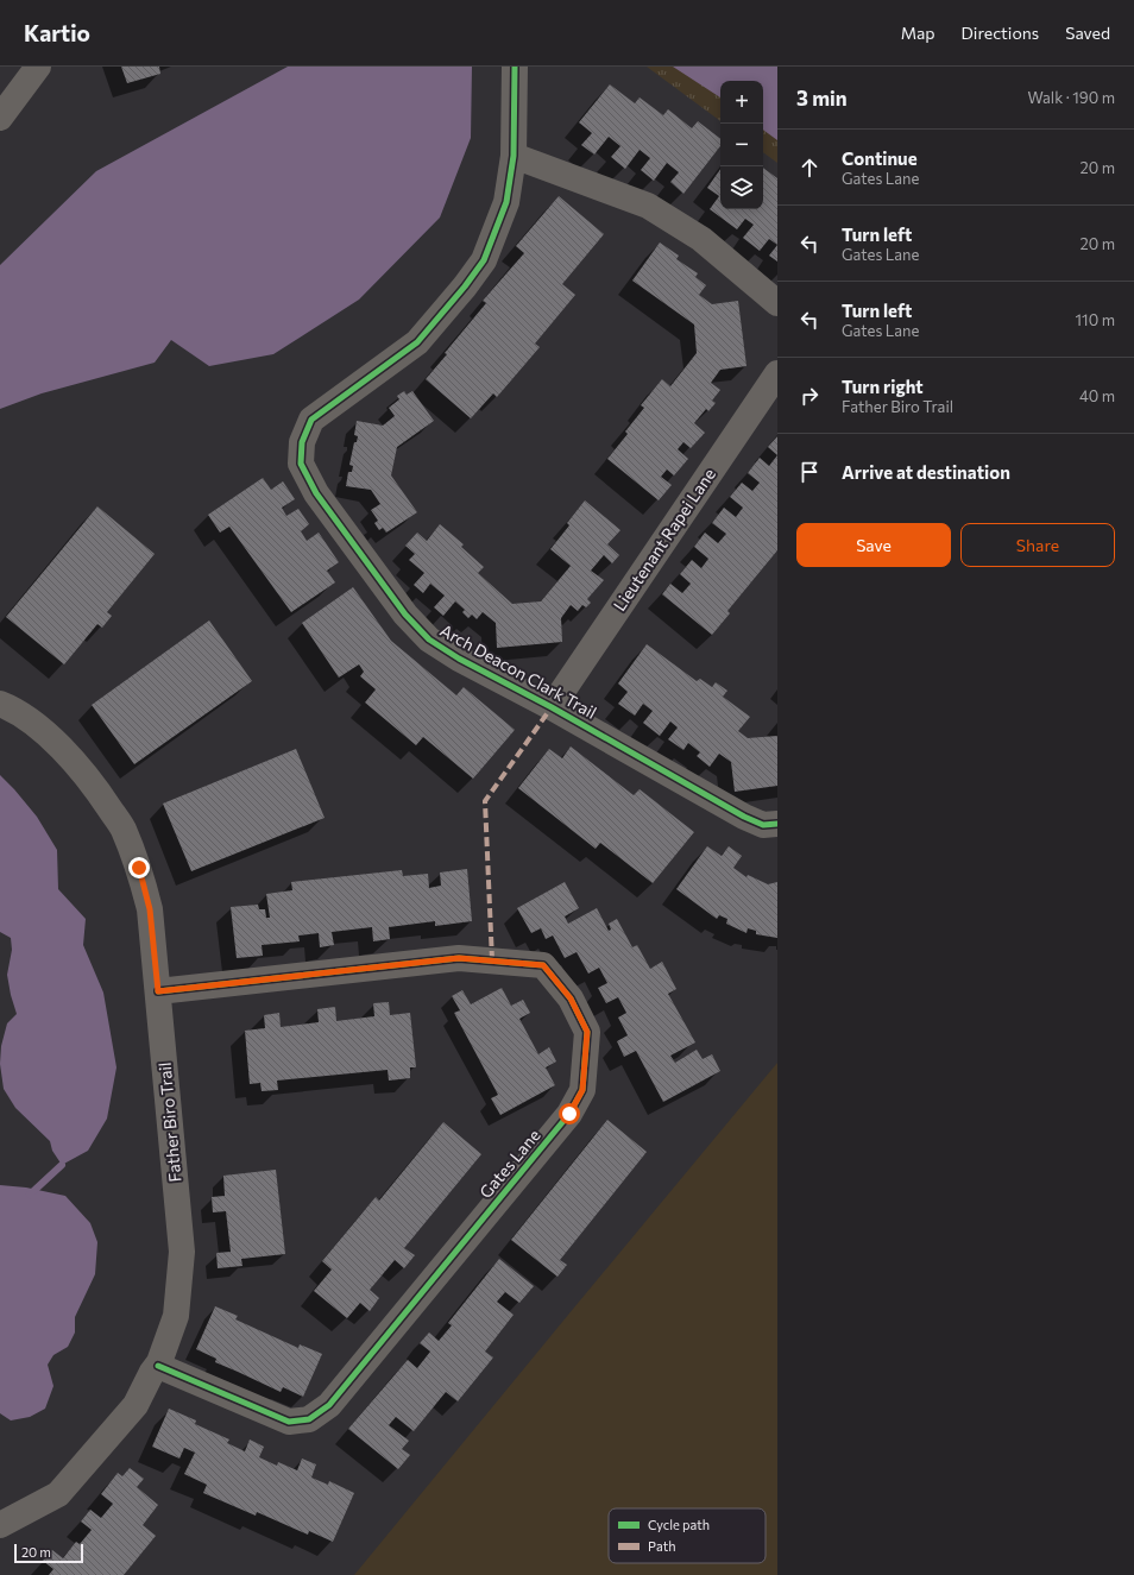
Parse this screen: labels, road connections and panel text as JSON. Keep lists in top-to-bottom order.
{
  "streets": {
    "street": [
      "Lieutenant Rapei Lane",
      "Arch Deacon Clark Trail",
      "Father Biro Trail",
      "Gates Lane"
    ]
  },
  "crossings": [
    ["Lieutenant Rapei Lane", "Arch Deacon Clark Trail"],
    ["Father Biro Trail", "Gates Lane"]
  ],
  "legend": ["Cycle path", "Path"],
  "scale_bar": "20 m",
  "page": {
    "header": "Kartio",
    "nav": ["Map", "Directions", "Saved"],
    "heading": ["3 min", "Walk · 190 m"],
    "map_buttons": ["+", "−"],
    "list": [
      ["Continue", "Gates Lane", "20 m"],
      ["Turn left", "Gates Lane", "20 m"],
      ["Turn left", "Gates Lane", "110 m"],
      ["Turn right", "Father Biro Trail", "40 m"],
      "Arrive at destination"
    ],
    "buttons": ["Save", "Share"],
    "scale": "20 m"
  }
}
